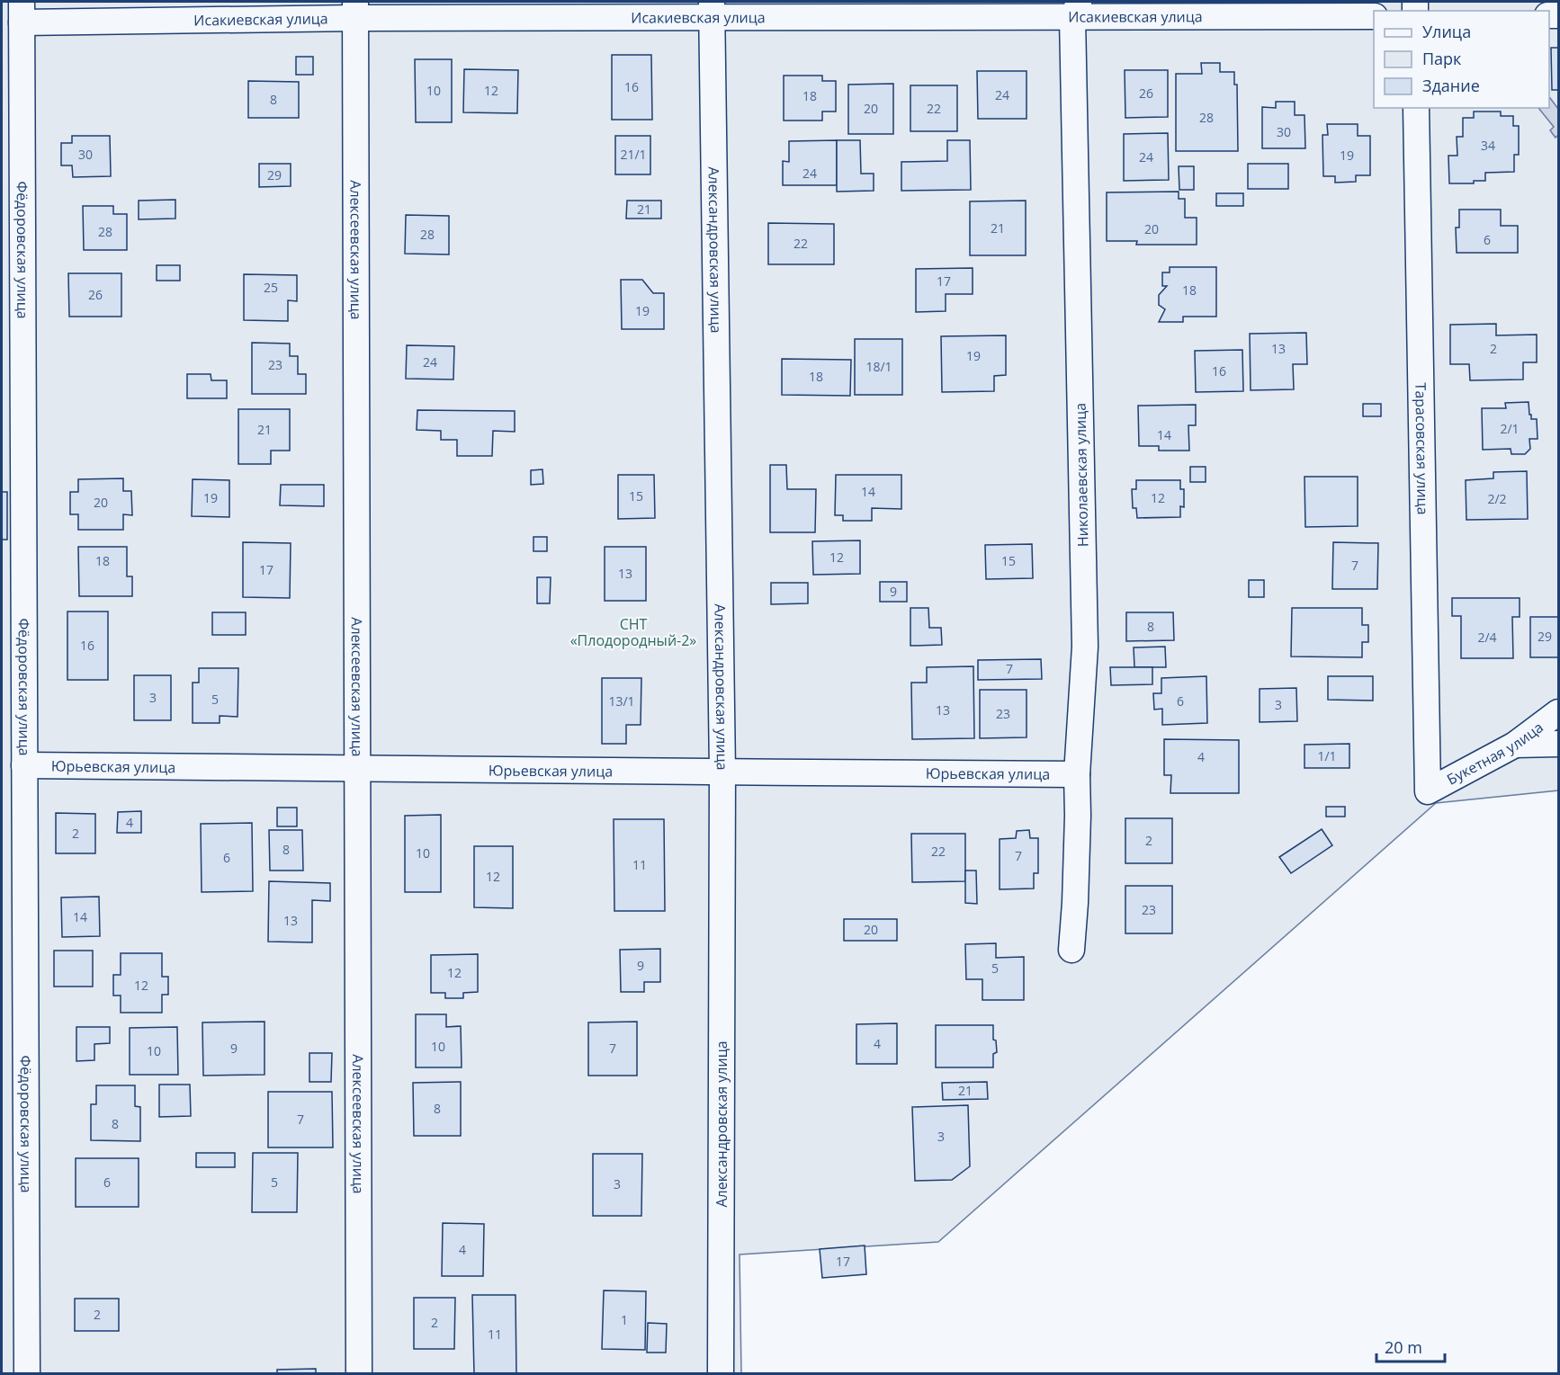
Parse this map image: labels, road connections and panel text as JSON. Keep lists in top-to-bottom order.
{
  "streets": {
    "street": [
      "Исакиевская улица",
      "Фёдоровская улица",
      "Алексеевская улица",
      "Александровская улица",
      "Тарасовская улица",
      "Николаевская улица",
      "Букетная улица",
      "Юрьевская улица"
    ]
  },
  "crossings": [
    ["Исакиевская улица", "Фёдоровская улица"],
    ["Исакиевская улица", "Алексеевская улица"],
    ["Исакиевская улица", "Александровская улица"],
    ["Исакиевская улица", "Николаевская улица"],
    ["Фёдоровская улица", "Юрьевская улица"],
    ["Алексеевская улица", "Юрьевская улица"],
    ["Александровская улица", "Юрьевская улица"],
    ["Тарасовская улица", "Букетная улица"],
    ["Николаевская улица", "Юрьевская улица"]
  ],
  "parks": ["СНТ «Плодородный-2»"],
  "house_numbers": [
    "16",
    "10",
    "12",
    "26",
    "24",
    "18",
    "8",
    "20",
    "22",
    "28",
    "30",
    "34",
    "30",
    "21/1",
    "19",
    "24",
    "24",
    "29",
    "21",
    "21",
    "20",
    "28",
    "28",
    "6",
    "22",
    "17",
    "25",
    "18",
    "26",
    "19",
    "13",
    "2",
    "19",
    "24",
    "23",
    "18/1",
    "16",
    "18",
    "2/1",
    "21",
    "14",
    "14",
    "15",
    "19",
    "12",
    "2/2",
    "20",
    "12",
    "18",
    "15",
    "7",
    "17",
    "13",
    "9",
    "8",
    "29",
    "2/4",
    "16",
    "7",
    "3",
    "5",
    "13/1",
    "6",
    "3",
    "13",
    "23",
    "1/1",
    "4",
    "4",
    "2",
    "2",
    "8",
    "22",
    "10",
    "7",
    "6",
    "11",
    "12",
    "23",
    "14",
    "13",
    "20",
    "9",
    "5",
    "12",
    "12",
    "4",
    "10",
    "9",
    "7",
    "10",
    "21",
    "8",
    "7",
    "8",
    "3",
    "6",
    "5",
    "3",
    "4",
    "17",
    "2",
    "1",
    "2",
    "11"
  ],
  "legend": ["Улица", "Парк", "Здание"],
  "scale_bar": "20 m"
}
